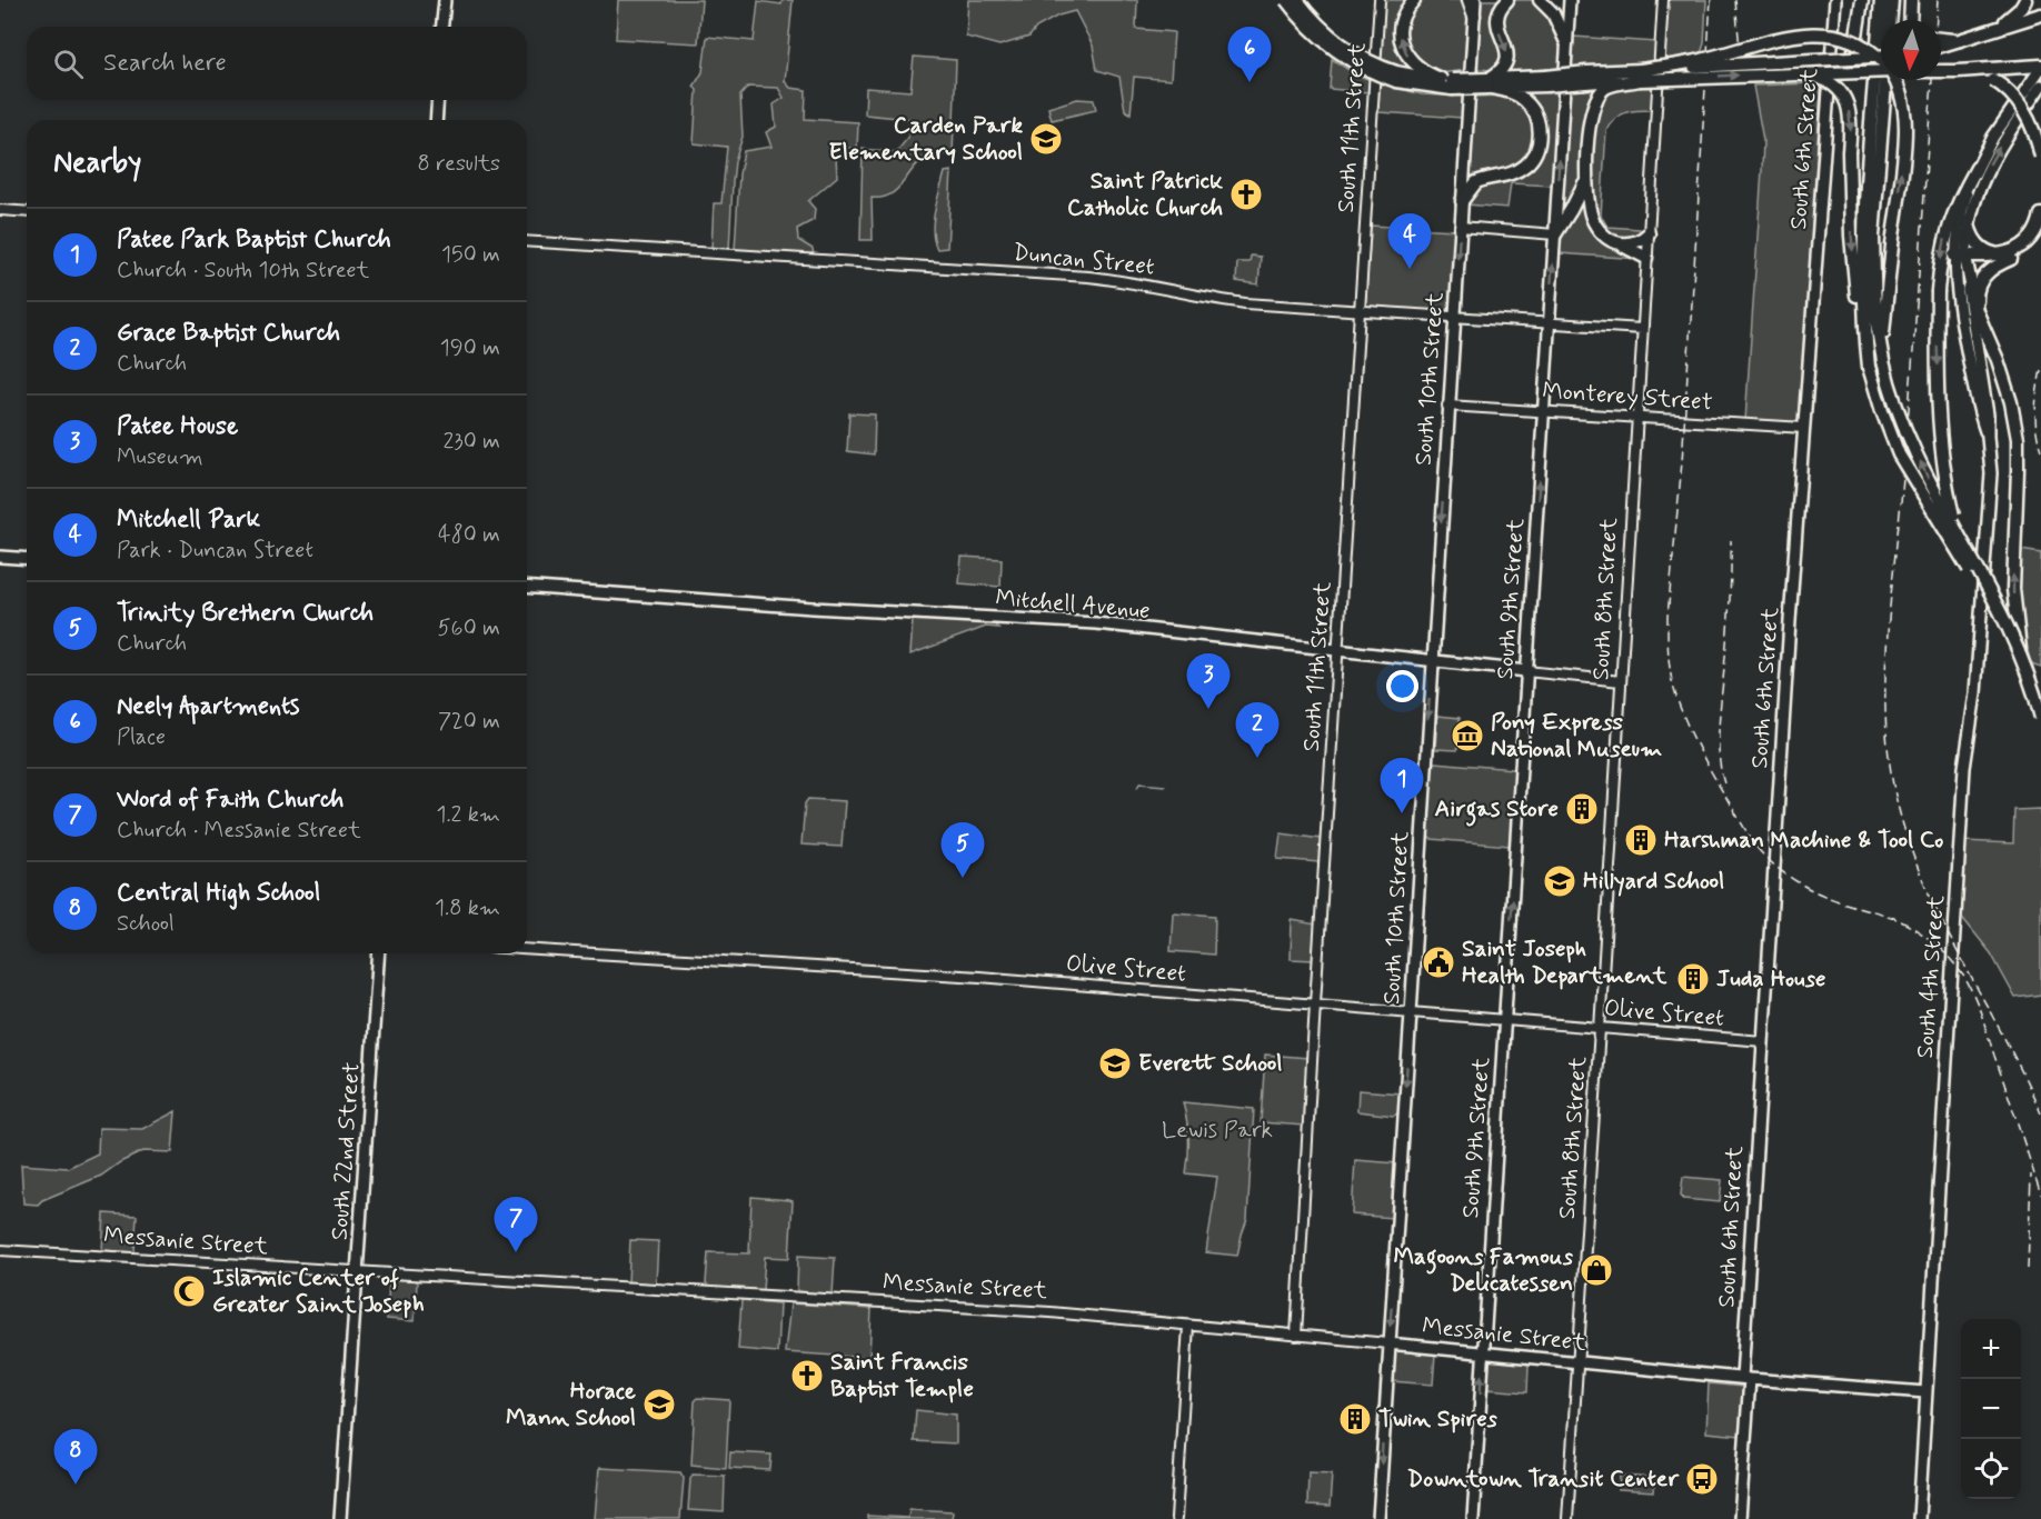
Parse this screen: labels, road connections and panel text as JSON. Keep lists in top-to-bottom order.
{
  "streets": {
    "main road": [
      "South 6th Street",
      "South 10th Street",
      "South 9th Street",
      "Mitchell Avenue",
      "South 4th Street",
      "South 22nd Street",
      "Messanie Street"
    ],
    "street": [
      "South 11th Street",
      "Duncan Street",
      "Monterey Street",
      "South 8th Street",
      "Olive Street"
    ]
  },
  "crossings": [
    ["South 11th Street", "Duncan Street"],
    ["South 11th Street", "Mitchell Avenue"],
    ["South 11th Street", "Olive Street"],
    ["South 11th Street", "Messanie Street"],
    ["South 6th Street", "Monterey Street"],
    ["South 6th Street", "Olive Street"],
    ["South 6th Street", "Messanie Street"],
    ["Duncan Street", "South 10th Street"],
    ["Duncan Street", "South 9th Street"],
    ["Duncan Street", "South 8th Street"],
    ["South 10th Street", "Monterey Street"],
    ["South 10th Street", "Mitchell Avenue"],
    ["South 10th Street", "Olive Street"],
    ["South 10th Street", "Messanie Street"],
    ["Monterey Street", "South 9th Street"],
    ["Monterey Street", "South 8th Street"],
    ["South 9th Street", "Mitchell Avenue"],
    ["South 9th Street", "Olive Street"],
    ["South 9th Street", "Messanie Street"],
    ["South 8th Street", "Mitchell Avenue"],
    ["South 8th Street", "Olive Street"],
    ["South 8th Street", "Messanie Street"],
    ["South 4th Street", "Messanie Street"],
    ["South 22nd Street", "Messanie Street"]
  ],
  "one_way": ["South 10th Street", "South 9th Street"],
  "parks": ["Lewis Park"],
  "places": {
    "school or university": [
      "Carden Park Elementary School",
      "Hillyard School",
      "Everett School",
      "Horace Mann School"
    ],
    "church": ["Saint Patrick Catholic Church", "Saint Francis Baptist Temple"],
    "museum": ["Pony Express National Museum"],
    "building": [
      "Airgas Store",
      "Harshman Machine & Tool Co",
      "Juda House",
      "Twin Spires"
    ],
    "public building": ["Saint Joseph Health Department"],
    "shop": ["Magoons Famous Delicatessen"],
    "mosque": ["Islamic Center of Greater Saint Joseph"],
    "bus stop": ["Downtown Transit Center"]
  },
  "north": "bottom",
  "page": {
    "pins": [
      "6",
      "4",
      "3",
      "2",
      "1",
      "5",
      "7",
      "8"
    ],
    "search": "Search here",
    "heading": ["Nearby", "8 results"],
    "list": [
      {
        "mark": "1",
        "name": "Patee Park Baptist Church",
        "note": "Church · South 10th Street",
        "value": "150 m"
      },
      {
        "mark": "2",
        "name": "Grace Baptist Church",
        "note": "Church",
        "value": "190 m"
      },
      {
        "mark": "3",
        "name": "Patee House",
        "note": "Museum",
        "value": "230 m"
      },
      {
        "mark": "4",
        "name": "Mitchell Park",
        "note": "Park · Duncan Street",
        "value": "480 m"
      },
      {
        "mark": "5",
        "name": "Trinity Brethern Church",
        "note": "Church",
        "value": "560 m"
      },
      {
        "mark": "6",
        "name": "Neely Apartments",
        "note": "Place",
        "value": "720 m"
      },
      {
        "mark": "7",
        "name": "Word of Faith Church",
        "note": "Church · Messanie Street",
        "value": "1.2 km"
      },
      {
        "mark": "8",
        "name": "Central High School",
        "note": "School",
        "value": "1.8 km"
      }
    ],
    "map_buttons": ["+", "−"]
  }
}
